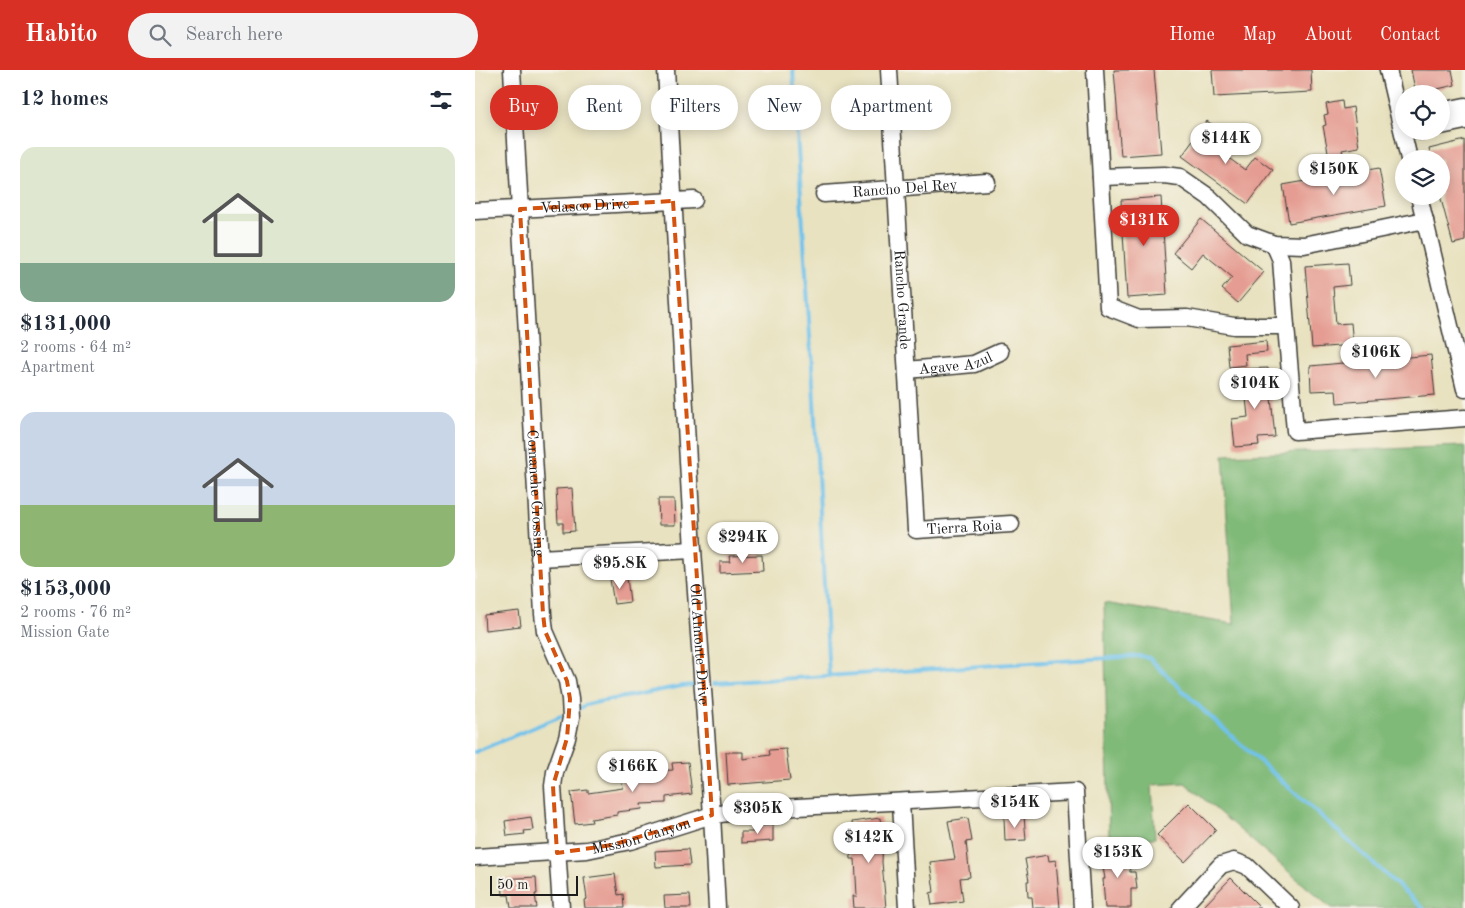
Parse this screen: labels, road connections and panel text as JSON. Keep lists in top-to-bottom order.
{
  "streets": {
    "street": [
      "Rancho Del Rey",
      "Velasco Drive",
      "Rancho Grande",
      "Agave Azul",
      "Comanche Crossing",
      "Tierra Roja",
      "Old Almonte Drive",
      "Mission Canyon"
    ]
  },
  "crossings": [
    ["Rancho Del Rey", "Rancho Grande"],
    ["Velasco Drive", "Comanche Crossing"],
    ["Velasco Drive", "Old Almonte Drive"],
    ["Rancho Grande", "Agave Azul"],
    ["Rancho Grande", "Tierra Roja"],
    ["Comanche Crossing", "Mission Canyon"],
    ["Old Almonte Drive", "Mission Canyon"]
  ],
  "scale_bar": "50 m",
  "page": {
    "header": "Habito",
    "search": "Search here",
    "nav": [
      "Home",
      "Map",
      "About",
      "Contact"
    ],
    "heading": "12 homes",
    "chip": [
      "Buy",
      "Rent",
      "Filters",
      "New",
      "Apartment"
    ],
    "price": [
      "$144K",
      "$150K",
      "$131K",
      "$106K",
      "$104K",
      "$294K",
      "$95.8K",
      "$166K",
      "$154K",
      "$305K",
      "$142K",
      "$153K"
    ],
    "list": [
      {
        "name": "$131,000",
        "note": "2 rooms · 64 m² · Apartment"
      },
      {
        "name": "$153,000",
        "note": "2 rooms · 76 m² · Mission Gate"
      }
    ],
    "scale": "50 m"
  }
}
